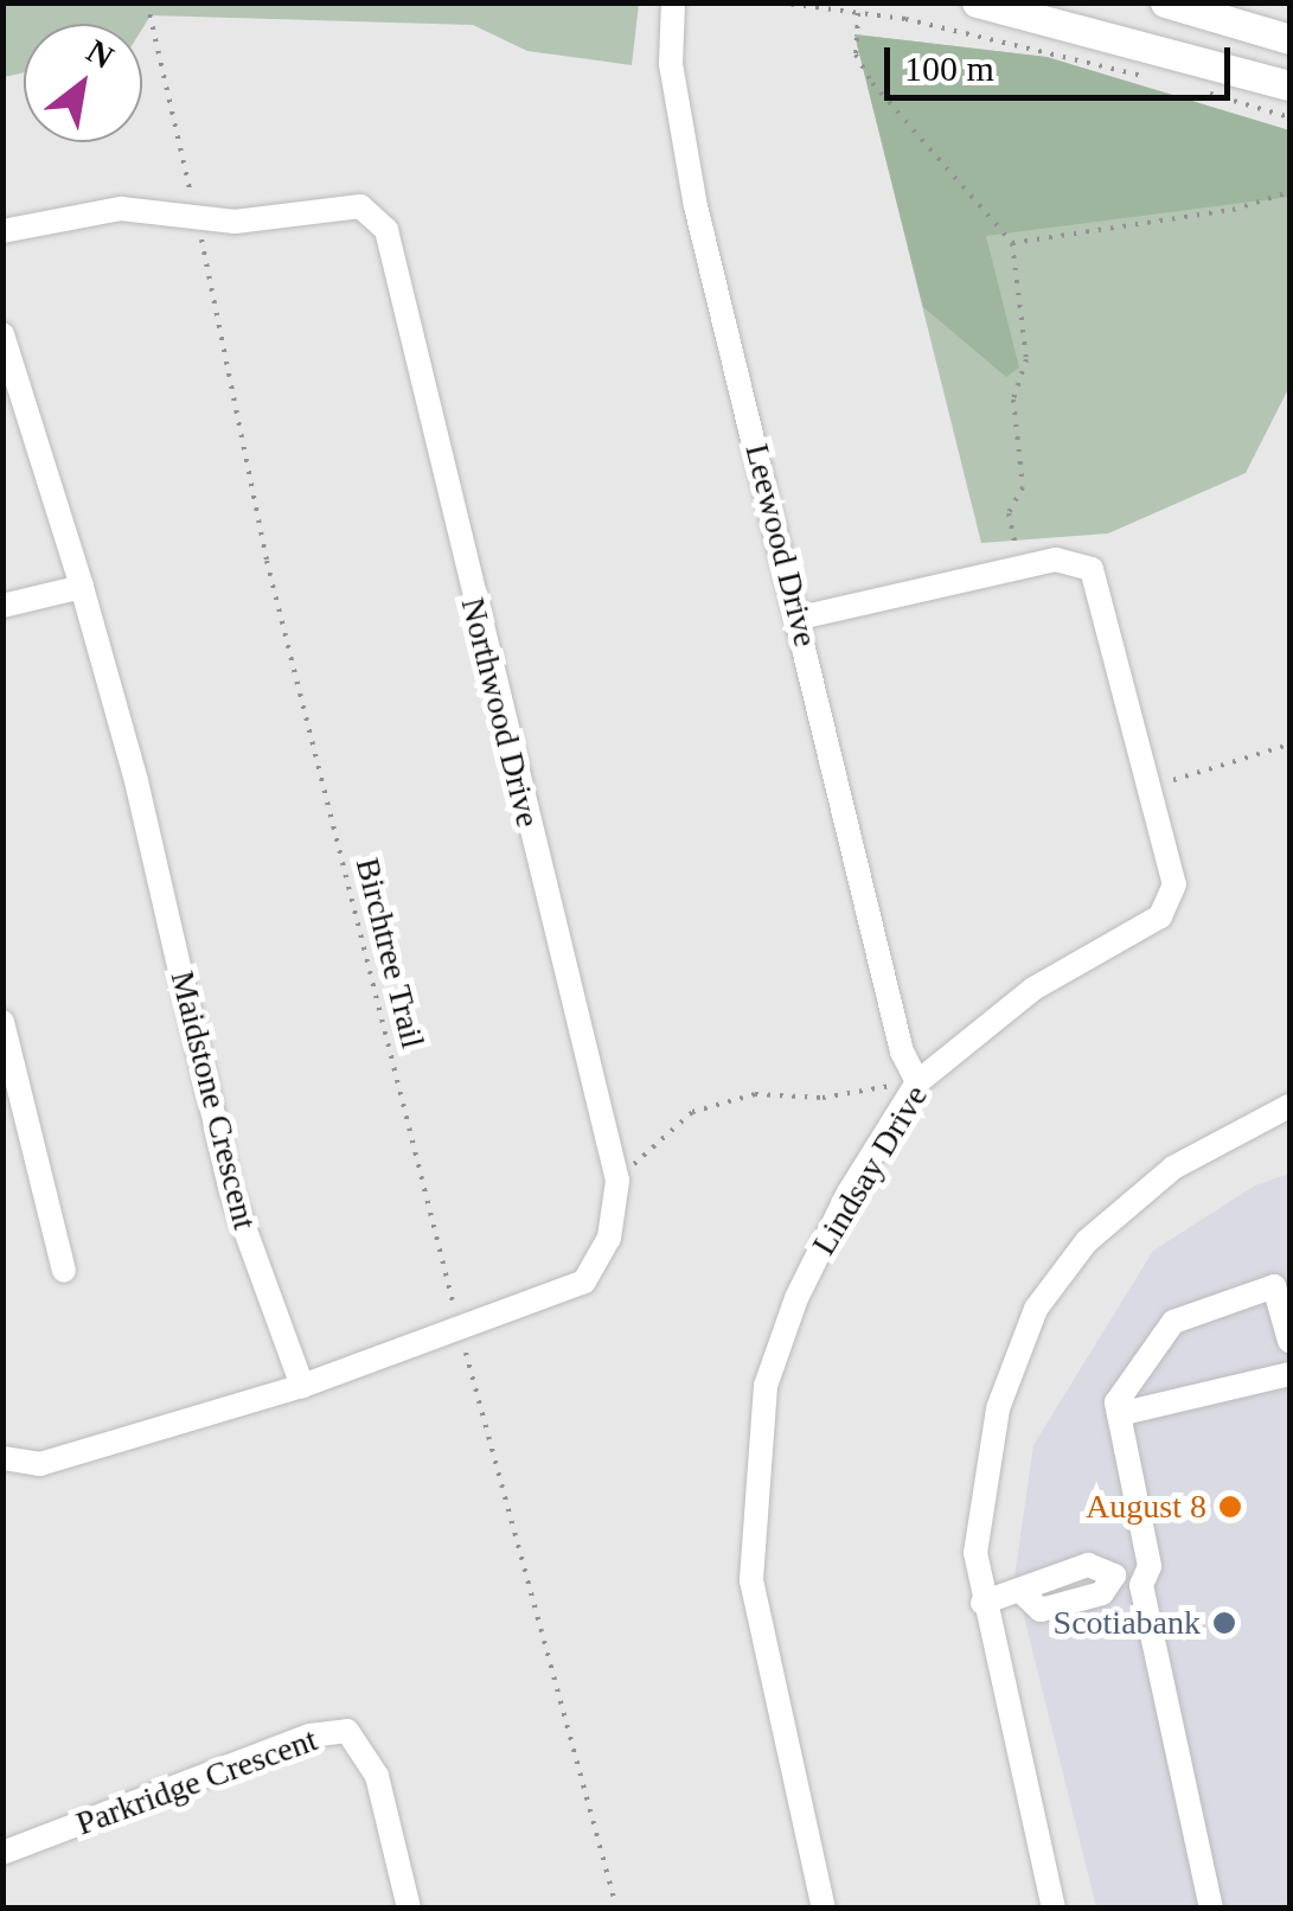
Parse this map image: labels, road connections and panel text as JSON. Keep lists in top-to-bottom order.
{
  "streets": {
    "street": [
      "Leewood Drive",
      "Northwood Drive",
      "Maidstone Crescent",
      "Lindsay Drive",
      "Parkridge Crescent"
    ],
    "path": ["Birchtree Trail"]
  },
  "crossings": [
    ["Leewood Drive", "Lindsay Drive"],
    ["Northwood Drive", "Birchtree Trail"],
    ["Northwood Drive", "Maidstone Crescent"]
  ],
  "places": ["August 8", "Scotiabank"],
  "scale_bar": "100 m",
  "north": "top right"
}
